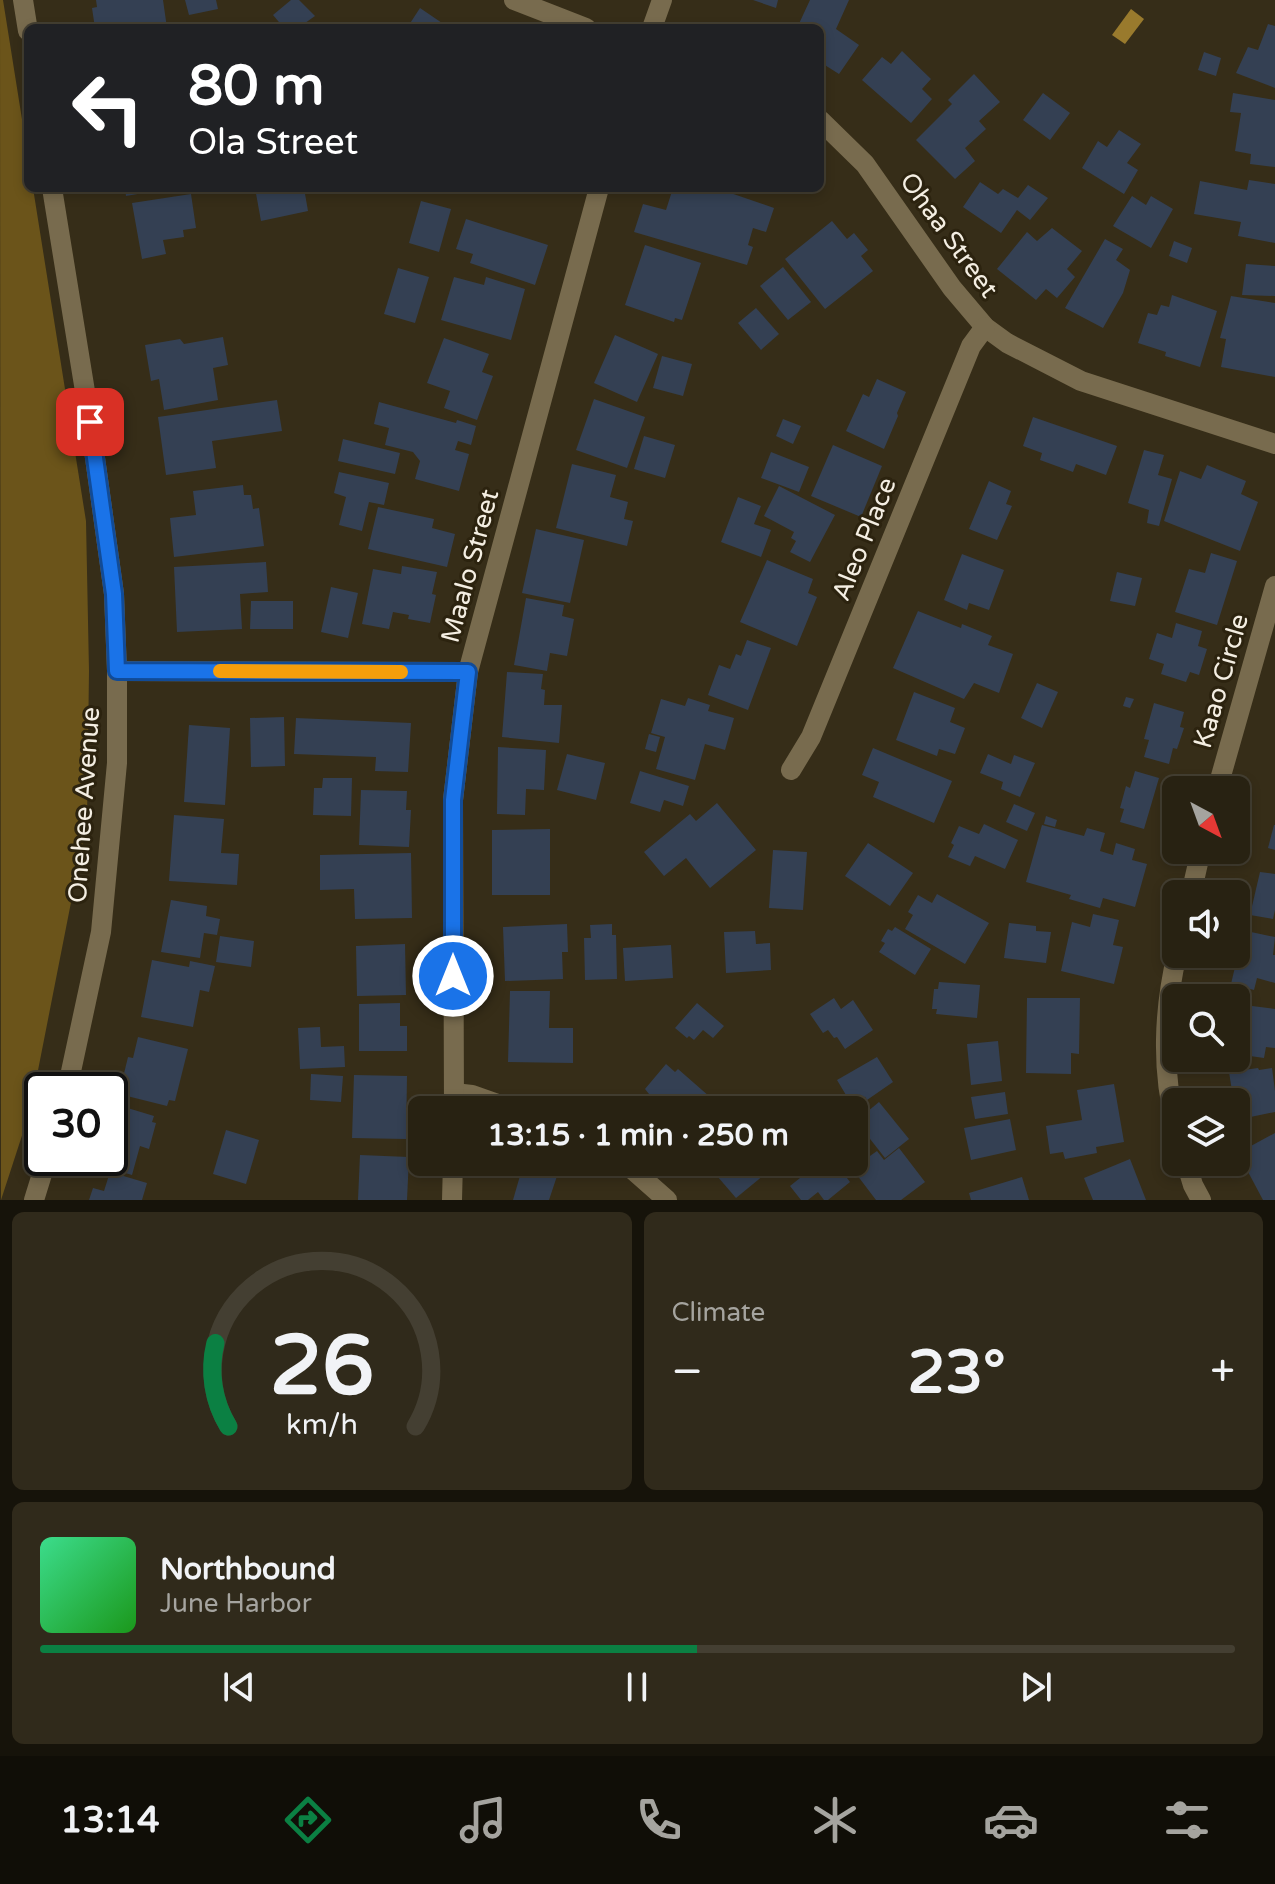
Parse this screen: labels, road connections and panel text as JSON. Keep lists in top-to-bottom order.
{
  "streets": {
    "street": [
      "Ohaa Street",
      "Aleo Place",
      "Maalo Street",
      "Kaao Circle",
      "Onehee Avenue"
    ]
  },
  "crossings": [
    ["Ohaa Street", "Aleo Place"]
  ],
  "north": "bottom right",
  "page": {
    "turn": ["80 m", "Ola Street"],
    "limit": "30",
    "trip": "13:15 · 1 min · 250 m",
    "tile": "Climate",
    "heat": ["−", "23°", "+"],
    "song": ["Northbound", "June Harbor"],
    "tabs": "13:14",
    "gauge": ["26", "km/h"]
  }
}
